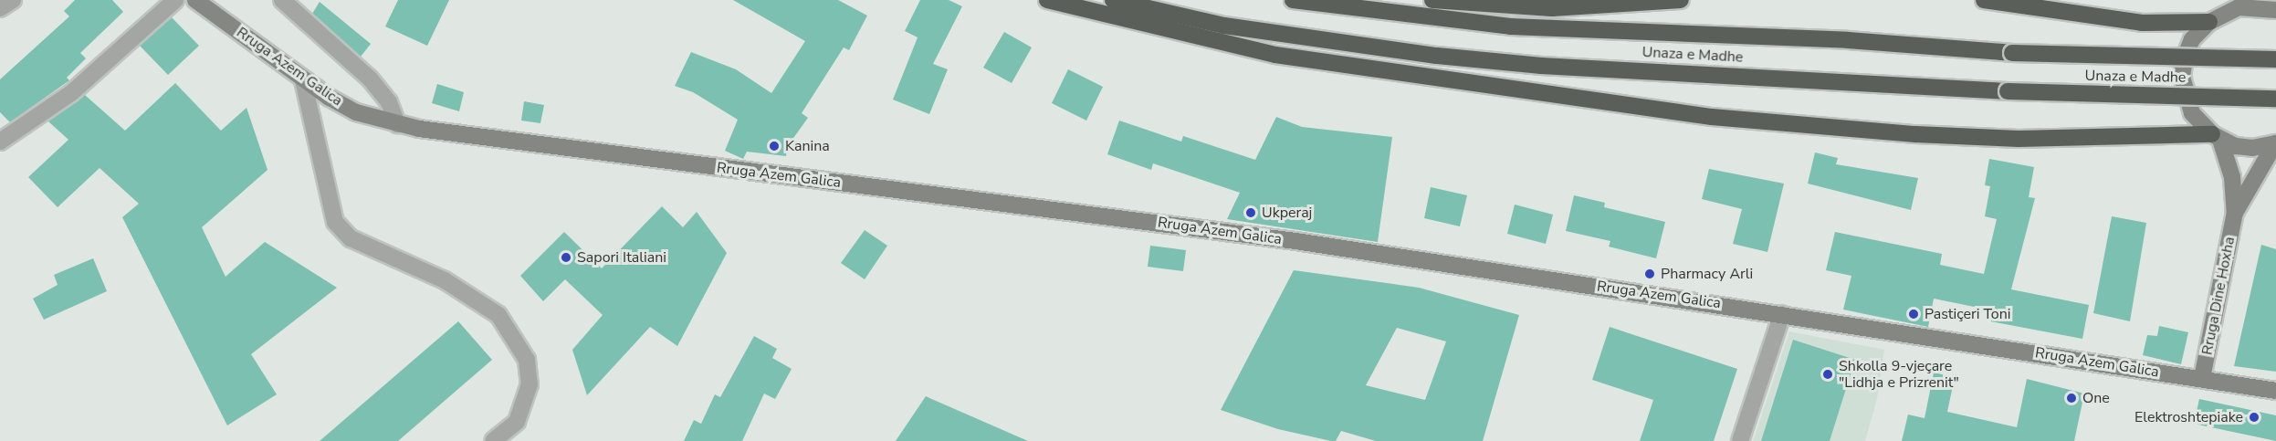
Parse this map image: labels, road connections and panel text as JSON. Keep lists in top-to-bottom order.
{
  "streets": {
    "highway": ["Unaza e Madhe"],
    "main road": ["Rruga Azem Galica", "Rruga Dine Hoxha"]
  },
  "crossings": [
    ["Rruga Azem Galica", "Rruga Dine Hoxha"]
  ],
  "places": [
    "Kanina",
    "Ukperaj",
    "Sapori Italiani",
    "Pharmacy Arli",
    "Pastiçeri Toni",
    "Shkolla 9-vjeçare \"Lidhja e Prizrenit\"",
    "One",
    "Elektroshtepiake"
  ]
}
